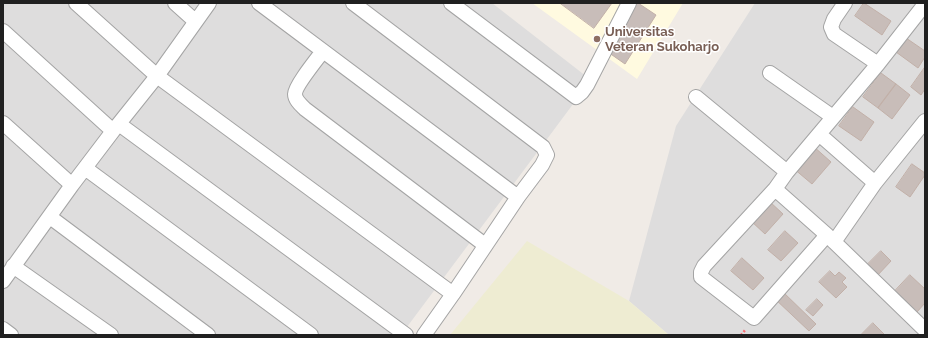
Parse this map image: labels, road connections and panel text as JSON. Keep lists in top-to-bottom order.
{
  "places": ["Universitas Veteran Sukoharjo"]
}
